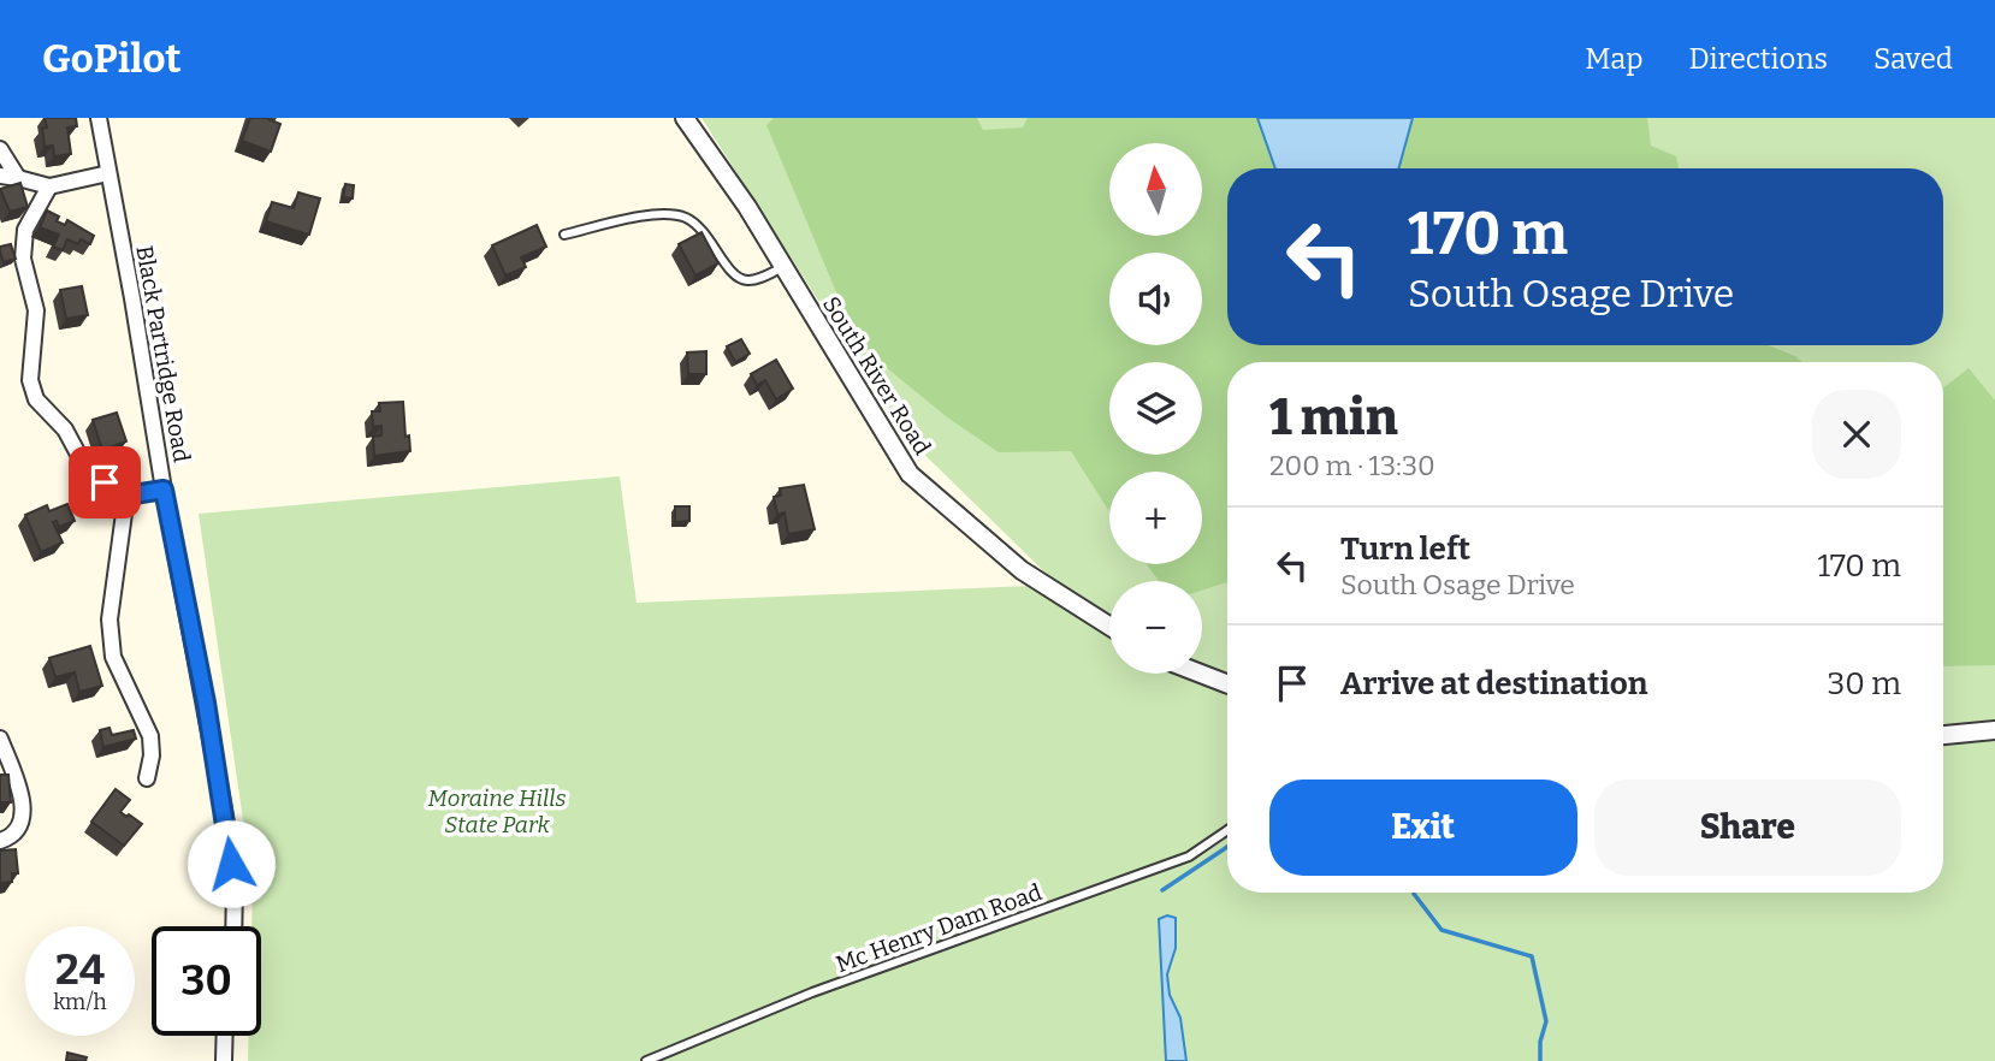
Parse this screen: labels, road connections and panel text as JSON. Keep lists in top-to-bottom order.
{
  "streets": {
    "street": ["Black Partridge Road", "South River Road"],
    "lane": ["Mc Henry Dam Road"]
  },
  "parks": ["Moraine Hills State Park"],
  "north": "top",
  "page": {
    "header": "GoPilot",
    "nav": ["Map", "Directions", "Saved"],
    "map_buttons": ["+", "−"],
    "turn": ["170 m", "South Osage Drive"],
    "heading": ["1 min", "200 m · 13:30"],
    "list": [
      {
        "name": "Turn left",
        "note": "South Osage Drive",
        "value": "170 m"
      },
      {
        "name": "Arrive at destination",
        "value": "30 m"
      }
    ],
    "buttons": ["Exit", "Share"],
    "speed": "24 km/h",
    "limit": "30"
  }
}
